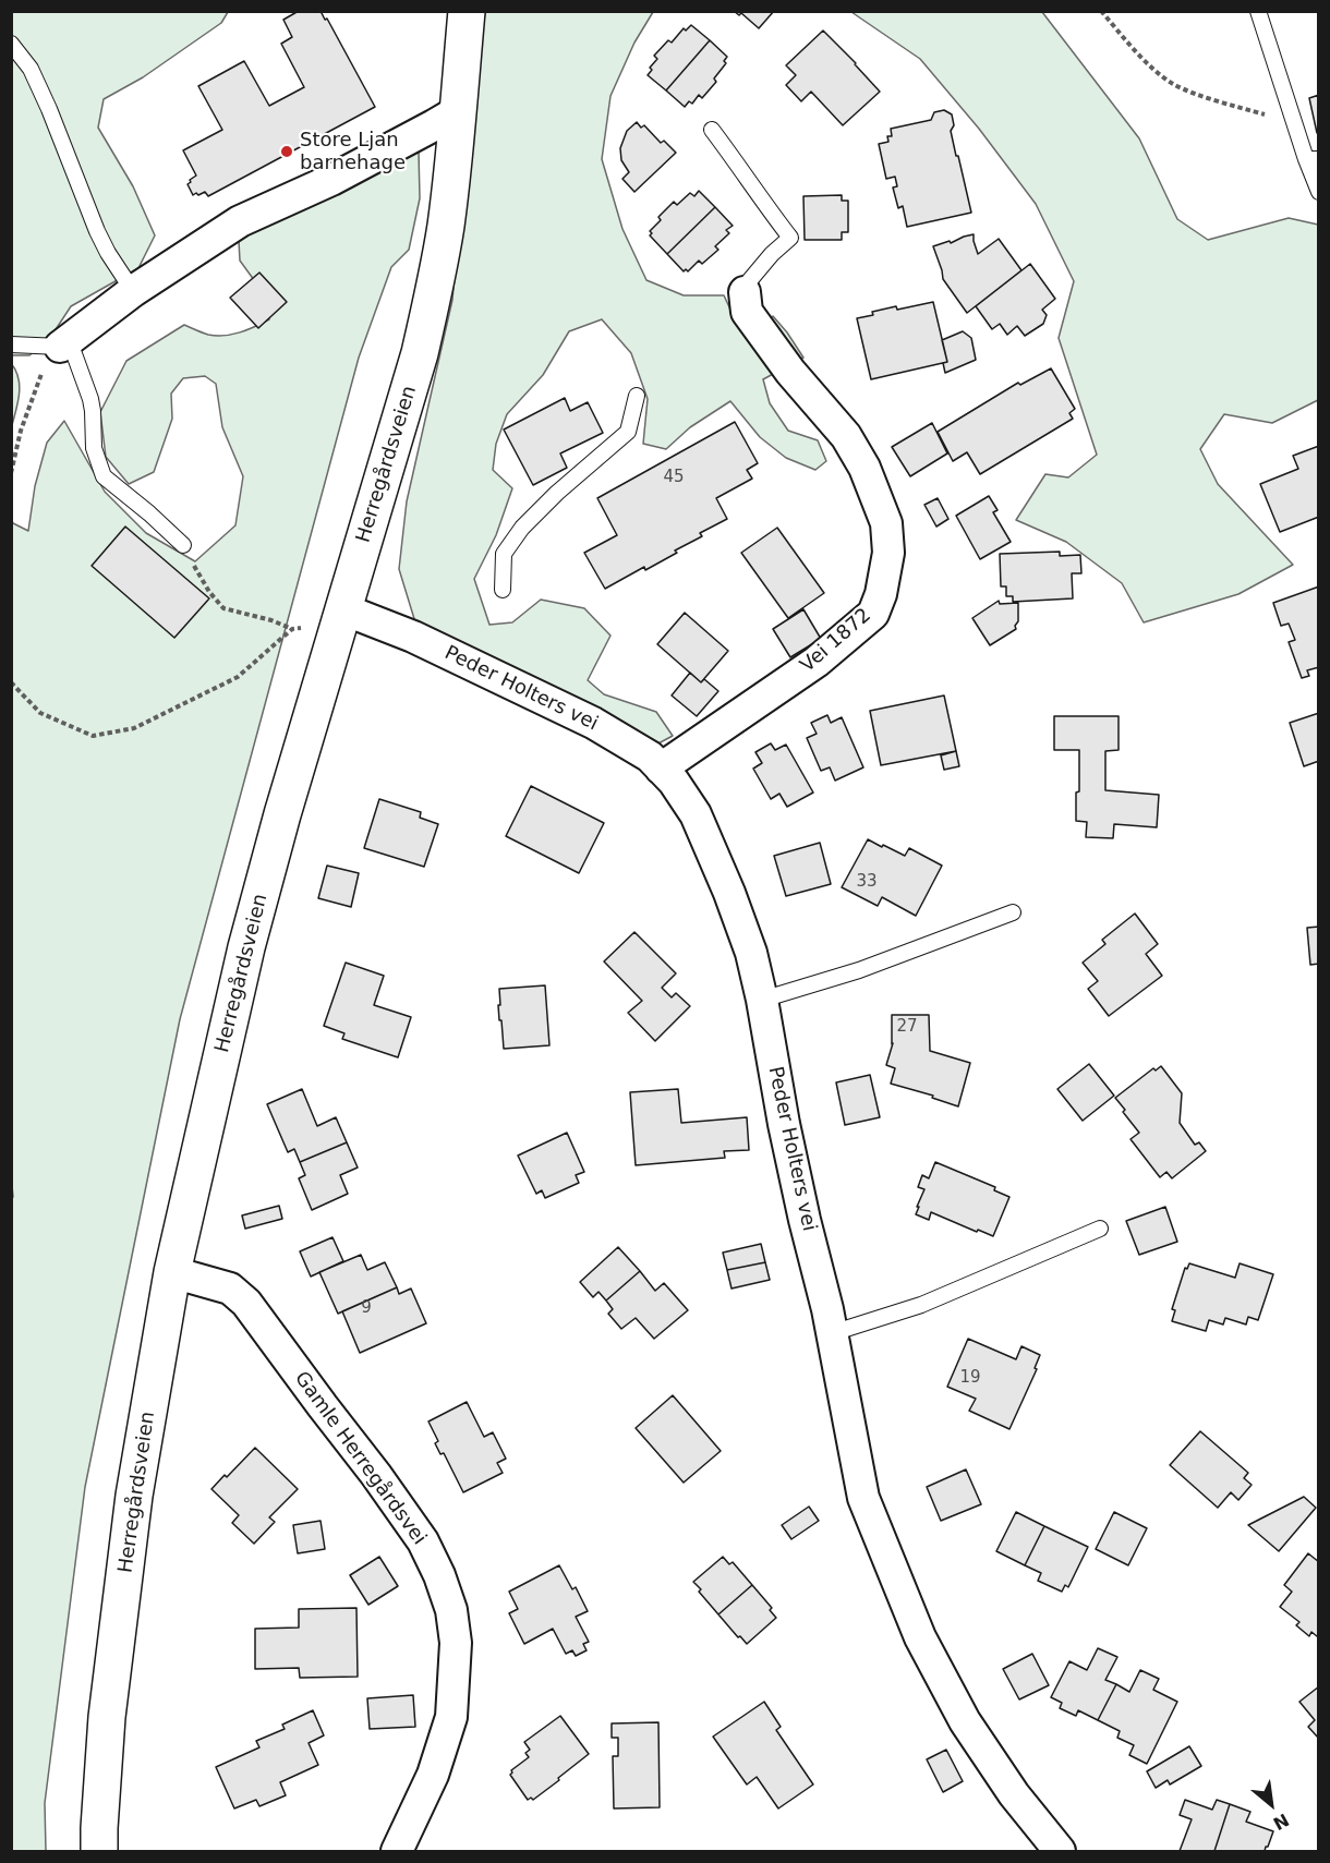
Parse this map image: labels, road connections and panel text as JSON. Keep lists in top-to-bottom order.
{
  "streets": {
    "street": [
      "Herregårdsveien",
      "Vei 1872",
      "Peder Holters vei",
      "Gamle Herregårdsvei"
    ]
  },
  "crossings": [
    ["Herregårdsveien", "Peder Holters vei"],
    ["Herregårdsveien", "Gamle Herregårdsvei"],
    ["Vei 1872", "Peder Holters vei"]
  ],
  "places": ["Store Ljan barnehage"],
  "house_numbers": [
    "45",
    "33",
    "27",
    "9",
    "19"
  ],
  "north": "bottom right"
}
